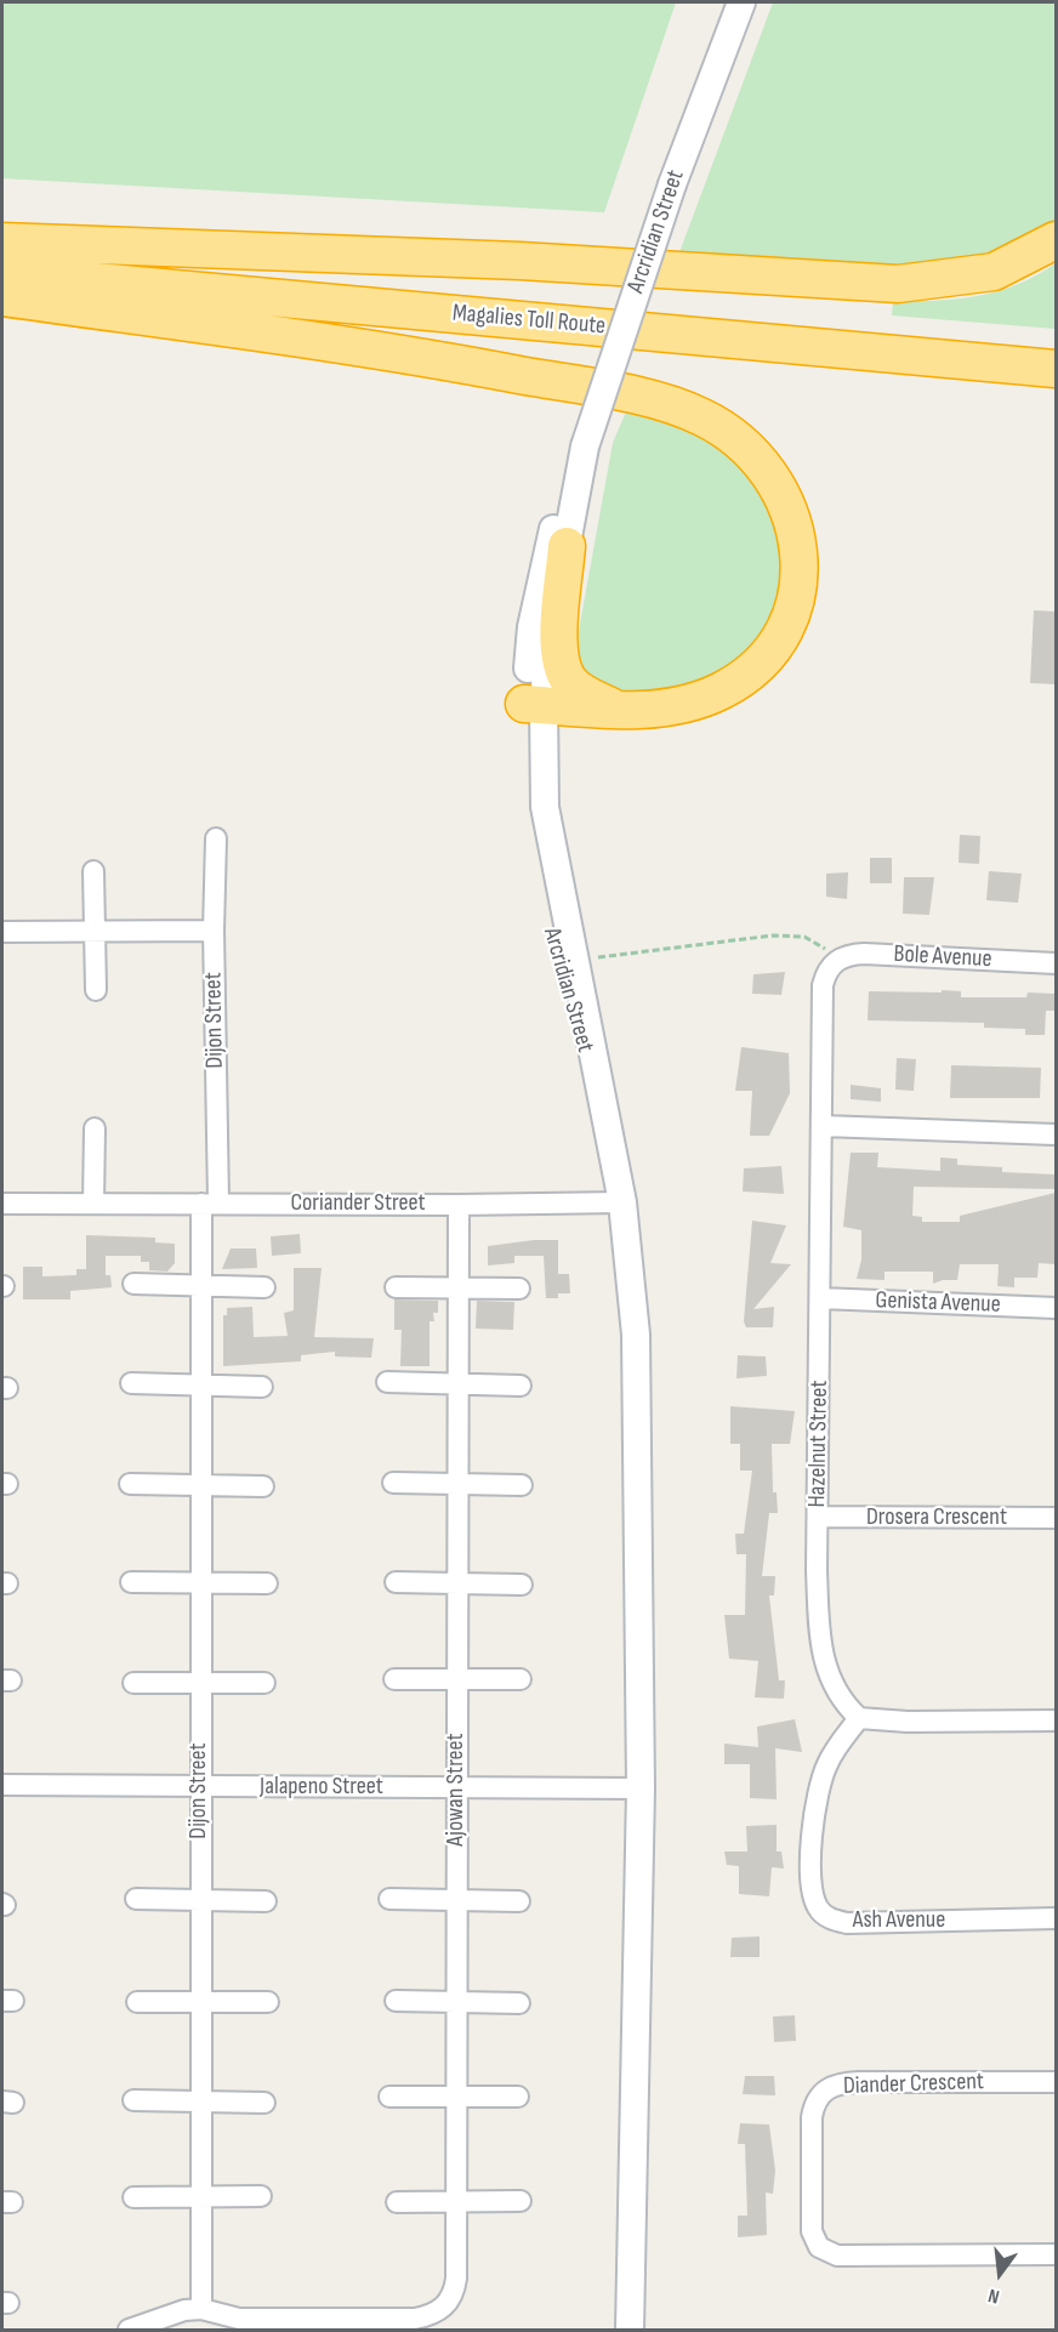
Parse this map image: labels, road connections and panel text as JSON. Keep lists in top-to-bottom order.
{
  "streets": {
    "highway": ["Magalies Toll Route"],
    "street": [
      "Arcridian Street",
      "Bole Avenue",
      "Dijon Street",
      "Coriander Street",
      "Genista Avenue",
      "Hazelnut Street",
      "Drosera Crescent",
      "Jalapeno Street",
      "Ajowan Street",
      "Ash Avenue",
      "Diander Crescent"
    ]
  },
  "crossings": [
    ["Bole Avenue", "Hazelnut Street"],
    ["Dijon Street", "Coriander Street"],
    ["Dijon Street", "Jalapeno Street"],
    ["Dijon Street", "Ajowan Street"],
    ["Coriander Street", "Ajowan Street"],
    ["Genista Avenue", "Hazelnut Street"],
    ["Hazelnut Street", "Drosera Crescent"],
    ["Hazelnut Street", "Ash Avenue"],
    ["Jalapeno Street", "Ajowan Street"]
  ],
  "north": "bottom"
}
